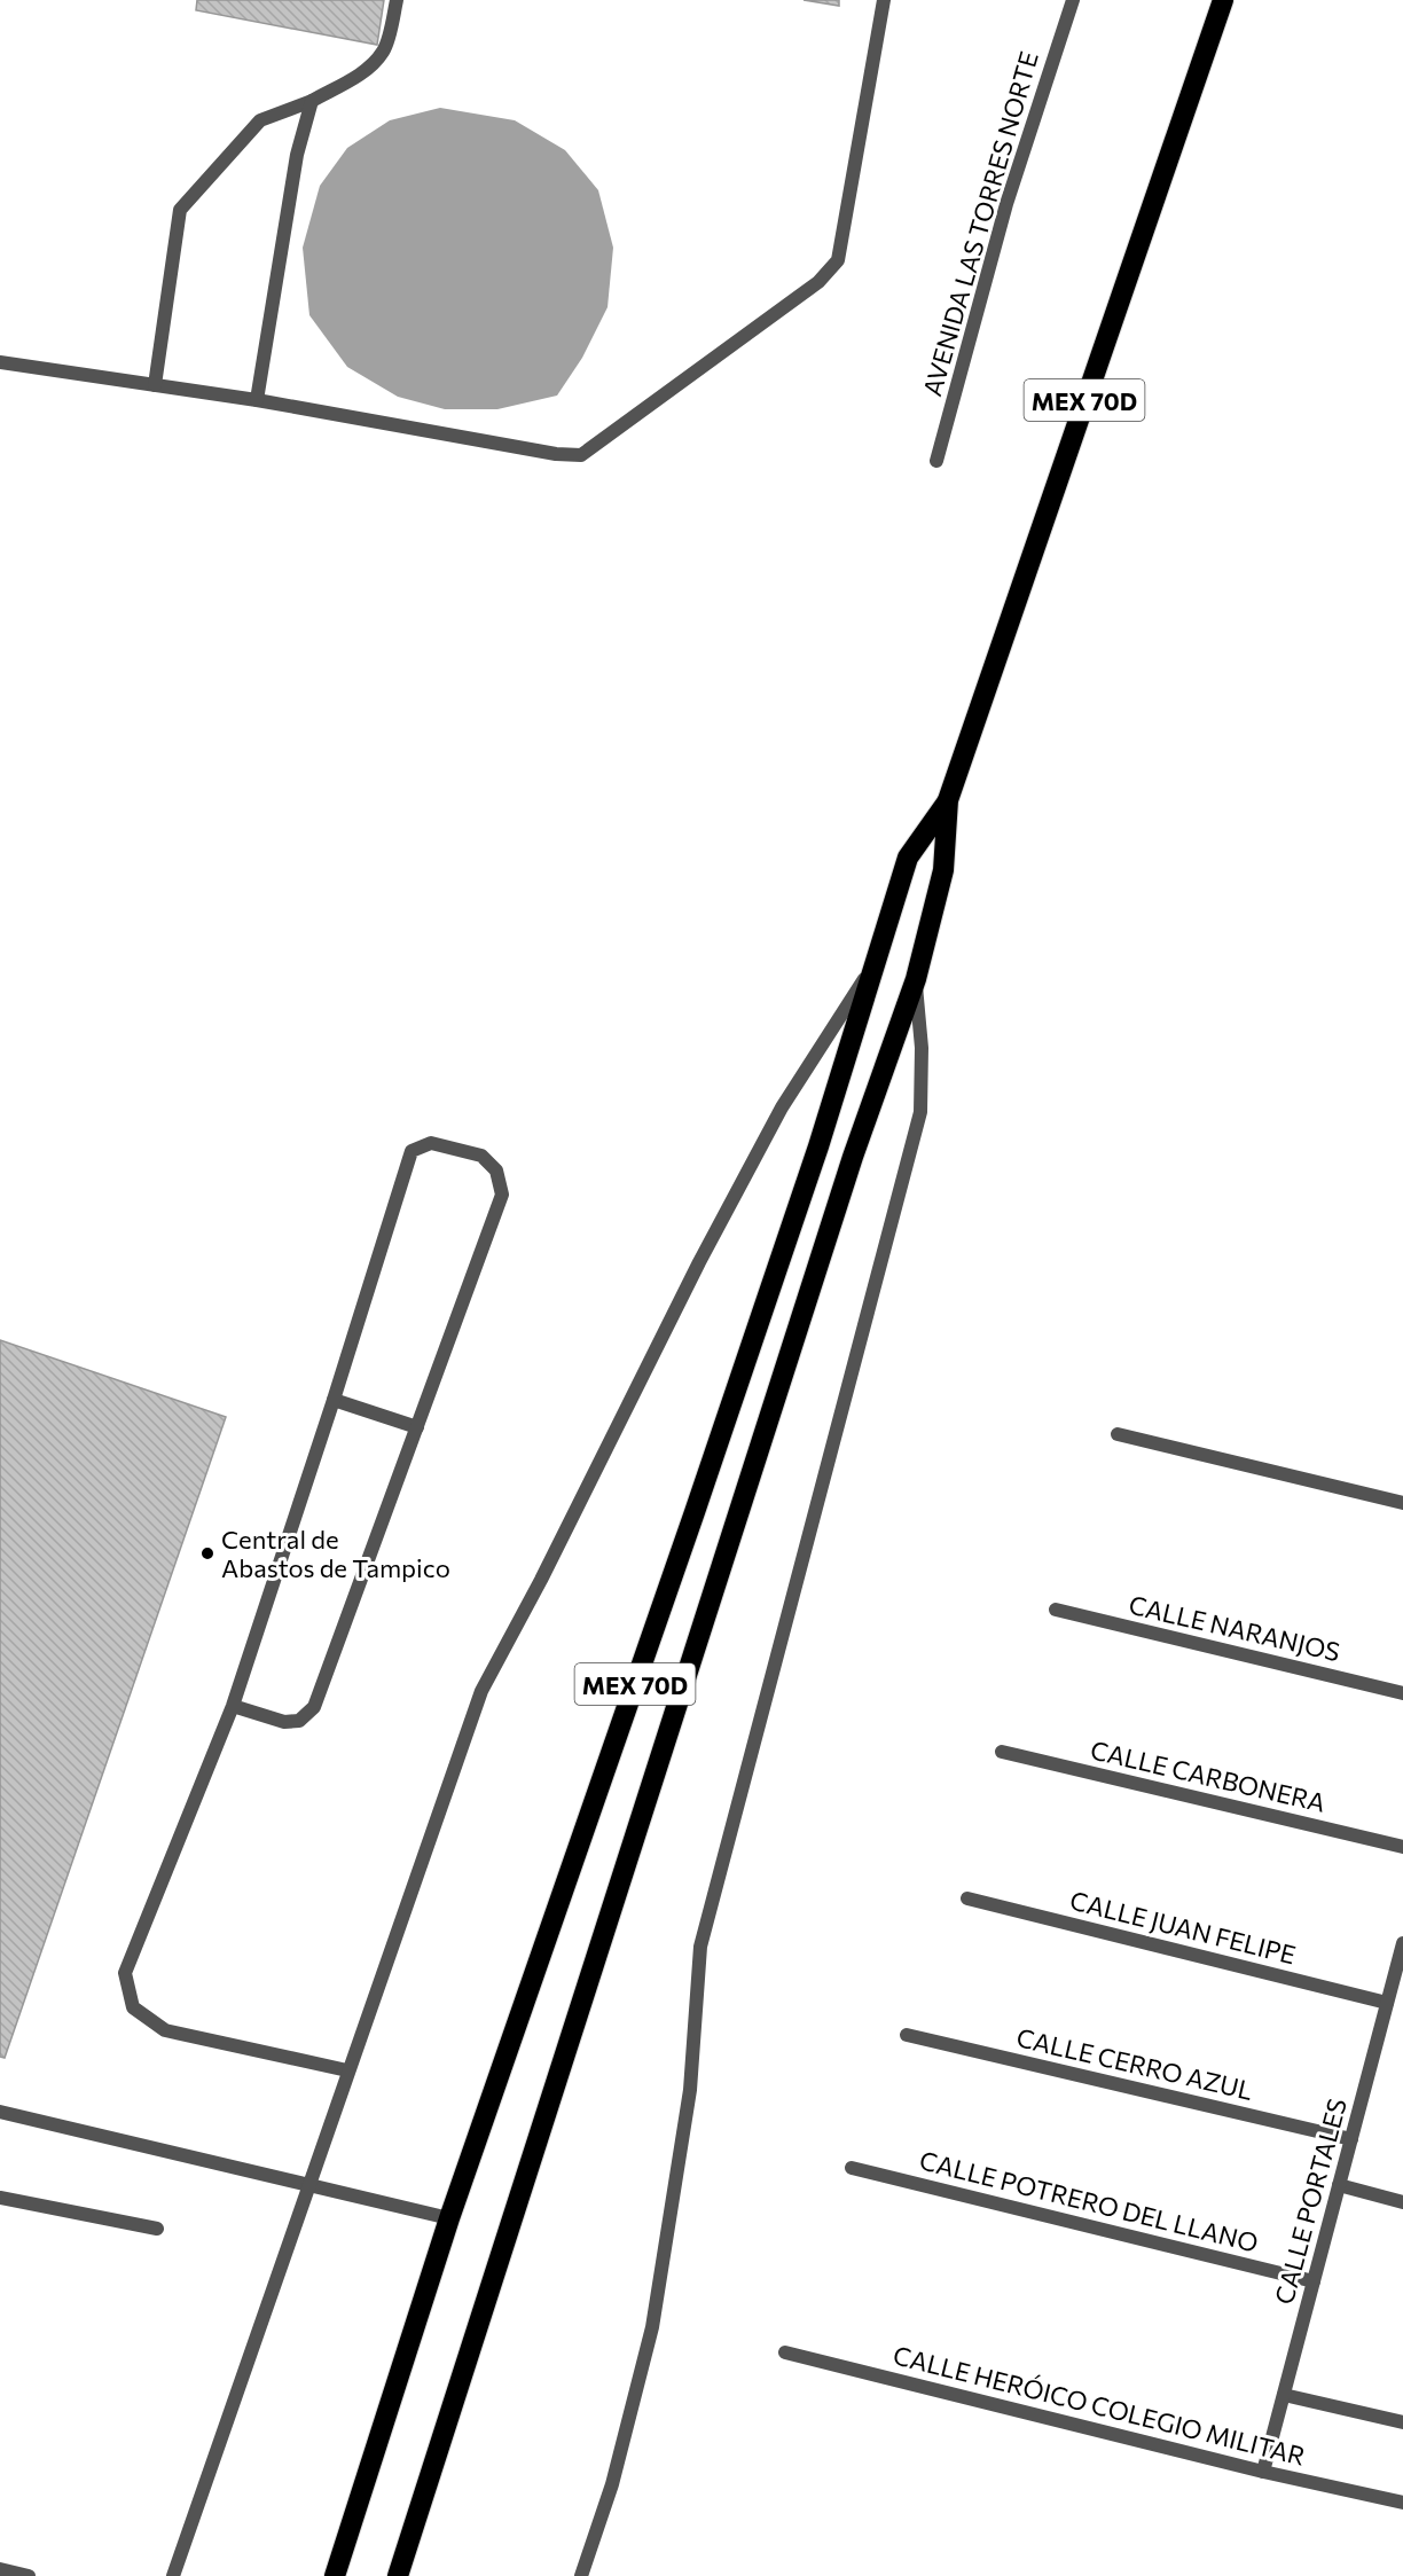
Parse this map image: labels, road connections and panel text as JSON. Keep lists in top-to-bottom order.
{
  "streets": {
    "highway": ["MEX 70D"],
    "street": [
      "AVENIDA LAS TORRES NORTE",
      "CALLE NARANJOS",
      "CALLE CARBONERA",
      "CALLE JUAN FELIPE",
      "CALLE CERRO AZUL",
      "CALLE POTRERO DEL LLANO",
      "CALLE PORTALES",
      "CALLE HERÓICO COLEGIO MILITAR"
    ]
  },
  "crossings": [
    ["CALLE JUAN FELIPE", "CALLE PORTALES"],
    ["CALLE CERRO AZUL", "CALLE PORTALES"],
    ["CALLE POTRERO DEL LLANO", "CALLE PORTALES"],
    ["CALLE PORTALES", "CALLE HERÓICO COLEGIO MILITAR"]
  ],
  "places": ["Central de Abastos de Tampico"]
}
